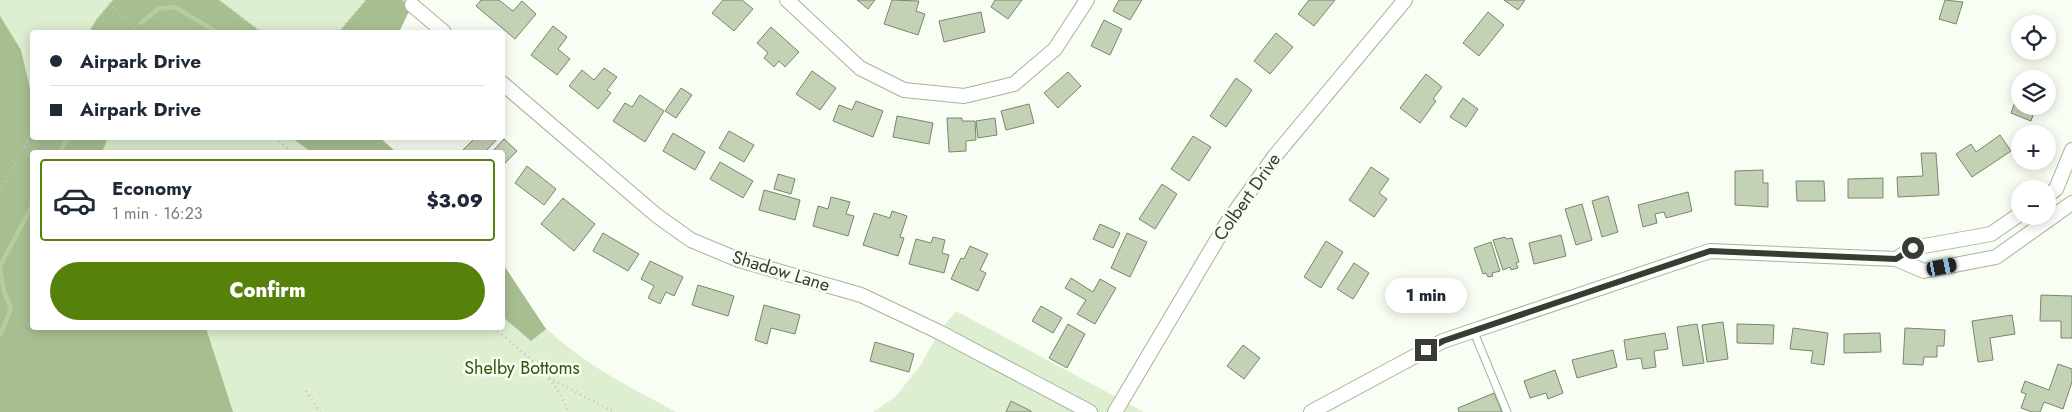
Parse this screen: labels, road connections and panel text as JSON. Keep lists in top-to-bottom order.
{
  "streets": {
    "street": ["Colbert Drive", "Shadow Lane"]
  },
  "parks": ["Shelby Bottoms"],
  "page": {
    "map_buttons": ["+", "−"],
    "banner": ["Airpark Drive", "Airpark Drive"],
    "list": [
      {
        "name": "Economy",
        "note": "1 min · 16:23",
        "value": "$3.09"
      }
    ],
    "buttons": "Confirm",
    "bubble": "1 min"
  }
}
